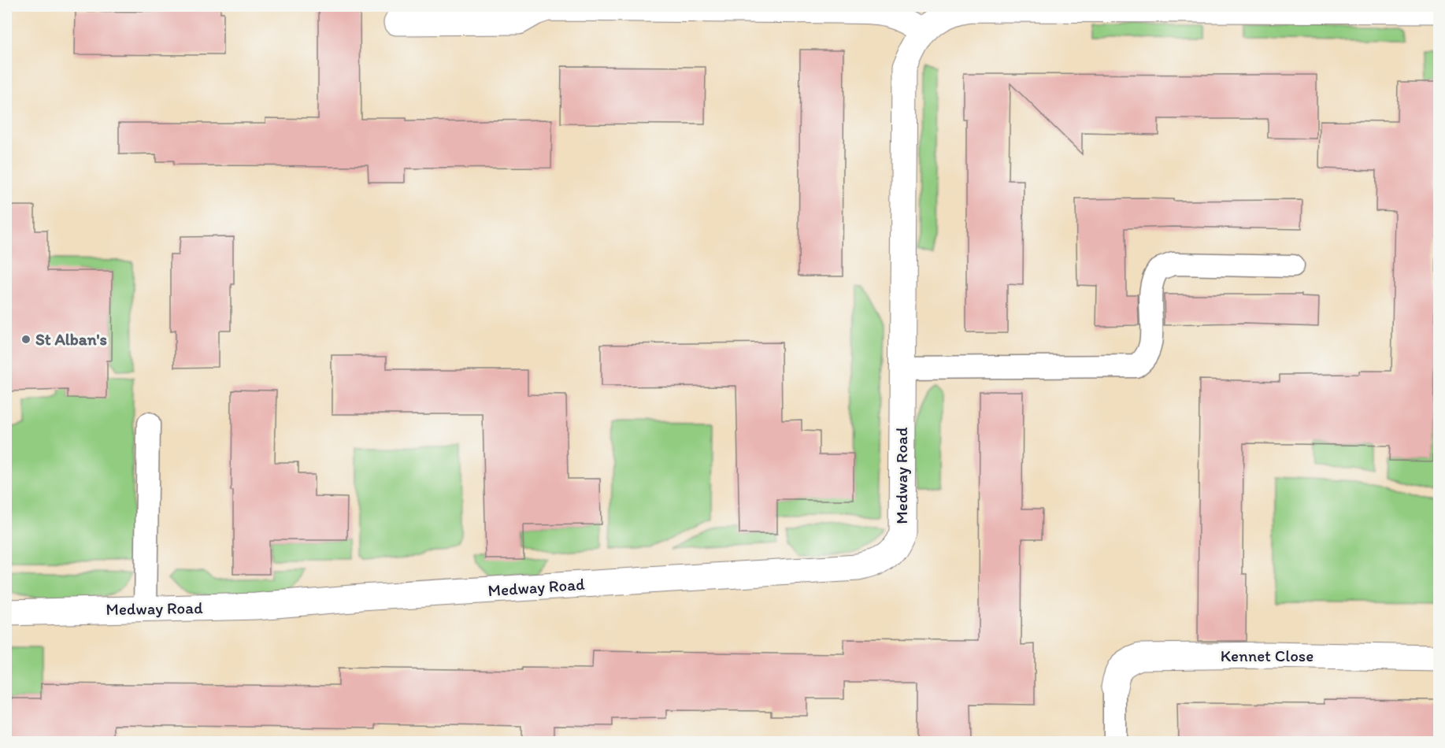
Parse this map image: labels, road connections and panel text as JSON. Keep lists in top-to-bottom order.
{
  "streets": {
    "street": ["Medway Road", "Kennet Close"]
  },
  "places": ["St Alban's"]
}
